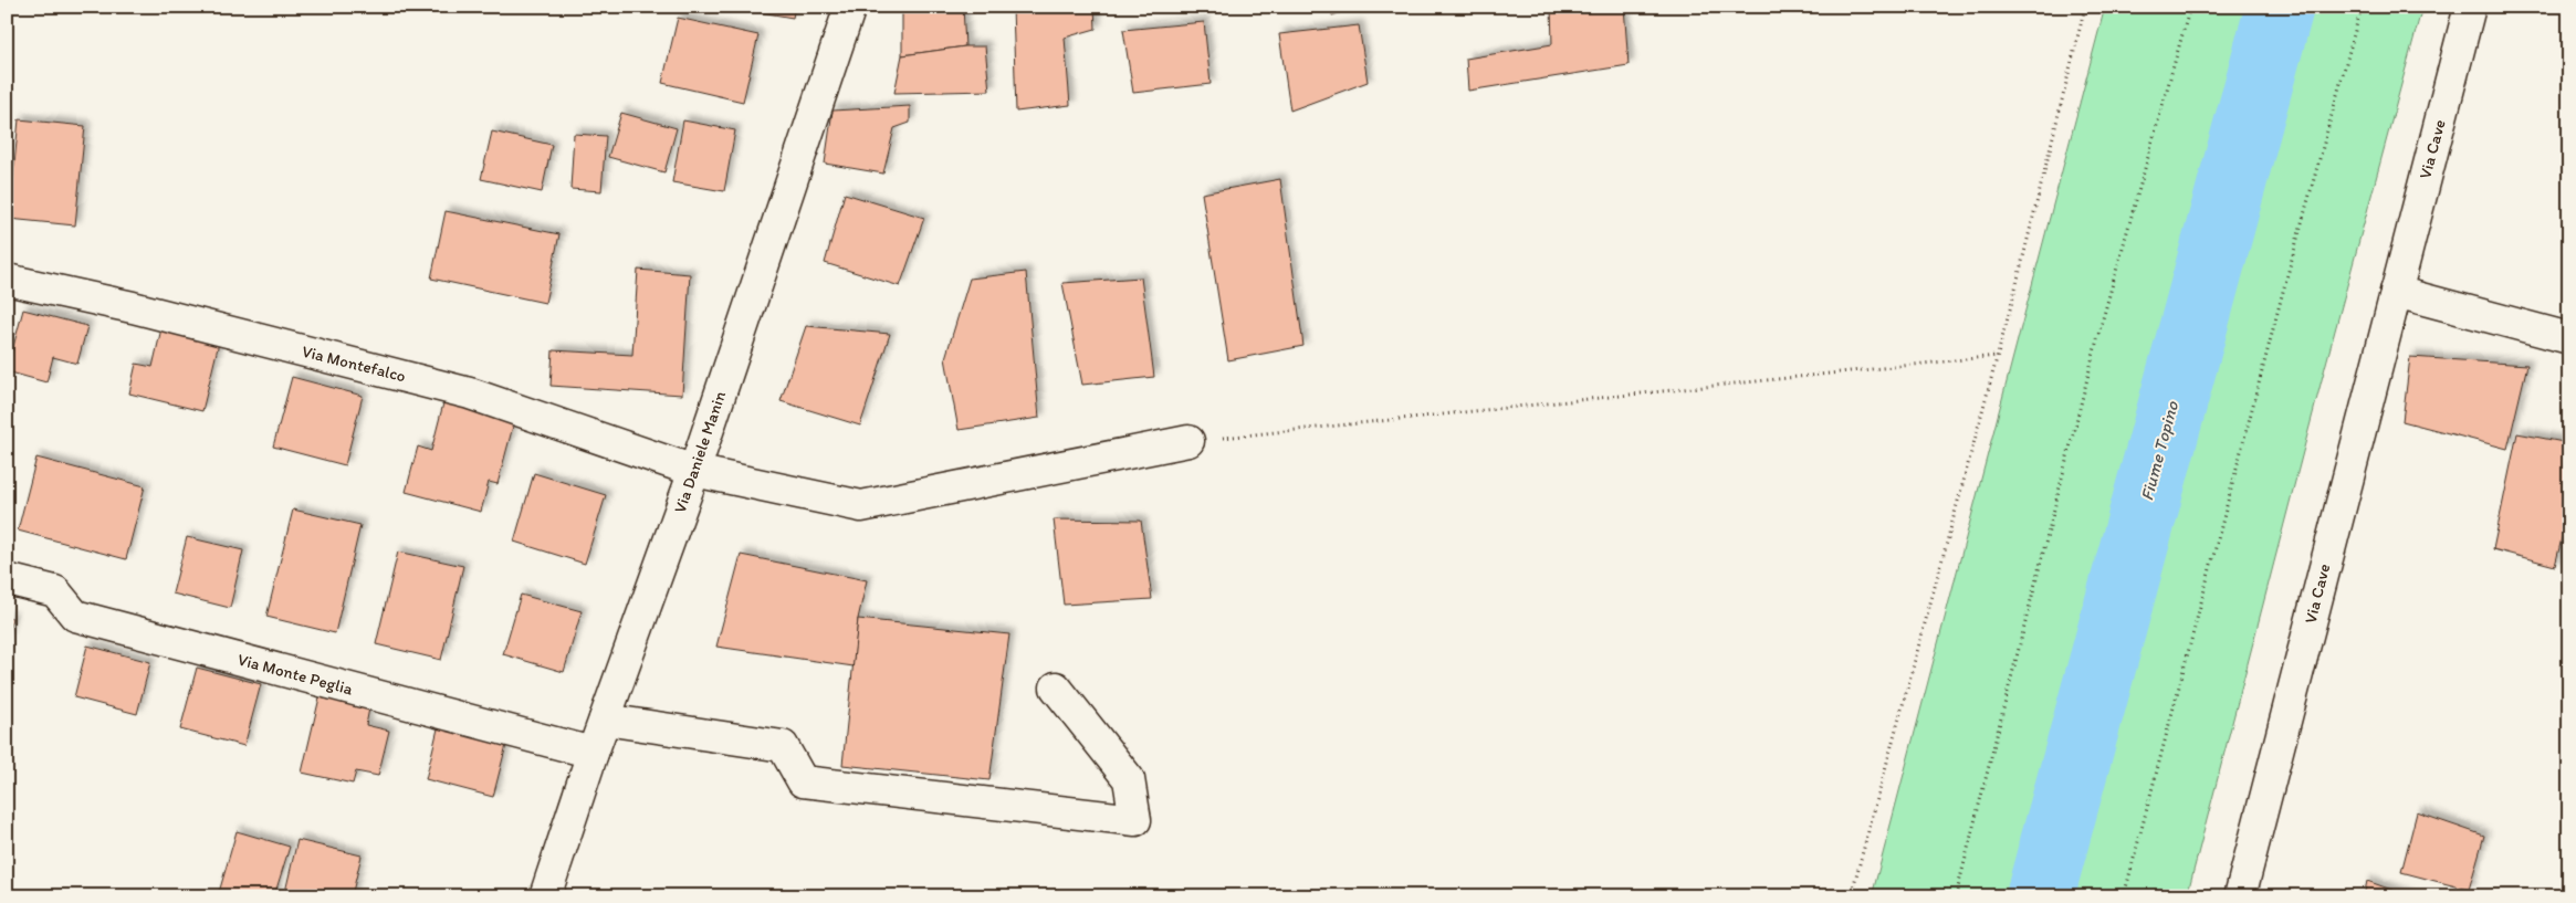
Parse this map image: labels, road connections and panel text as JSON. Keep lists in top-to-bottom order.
{
  "streets": {
    "street": [
      "Via Cave",
      "Via Montefalco",
      "Via Daniele Manin",
      "Via Monte Peglia"
    ]
  },
  "crossings": [
    ["Via Montefalco", "Via Daniele Manin"],
    ["Via Daniele Manin", "Via Monte Peglia"]
  ],
  "water": ["Fiume Topino"]
}
